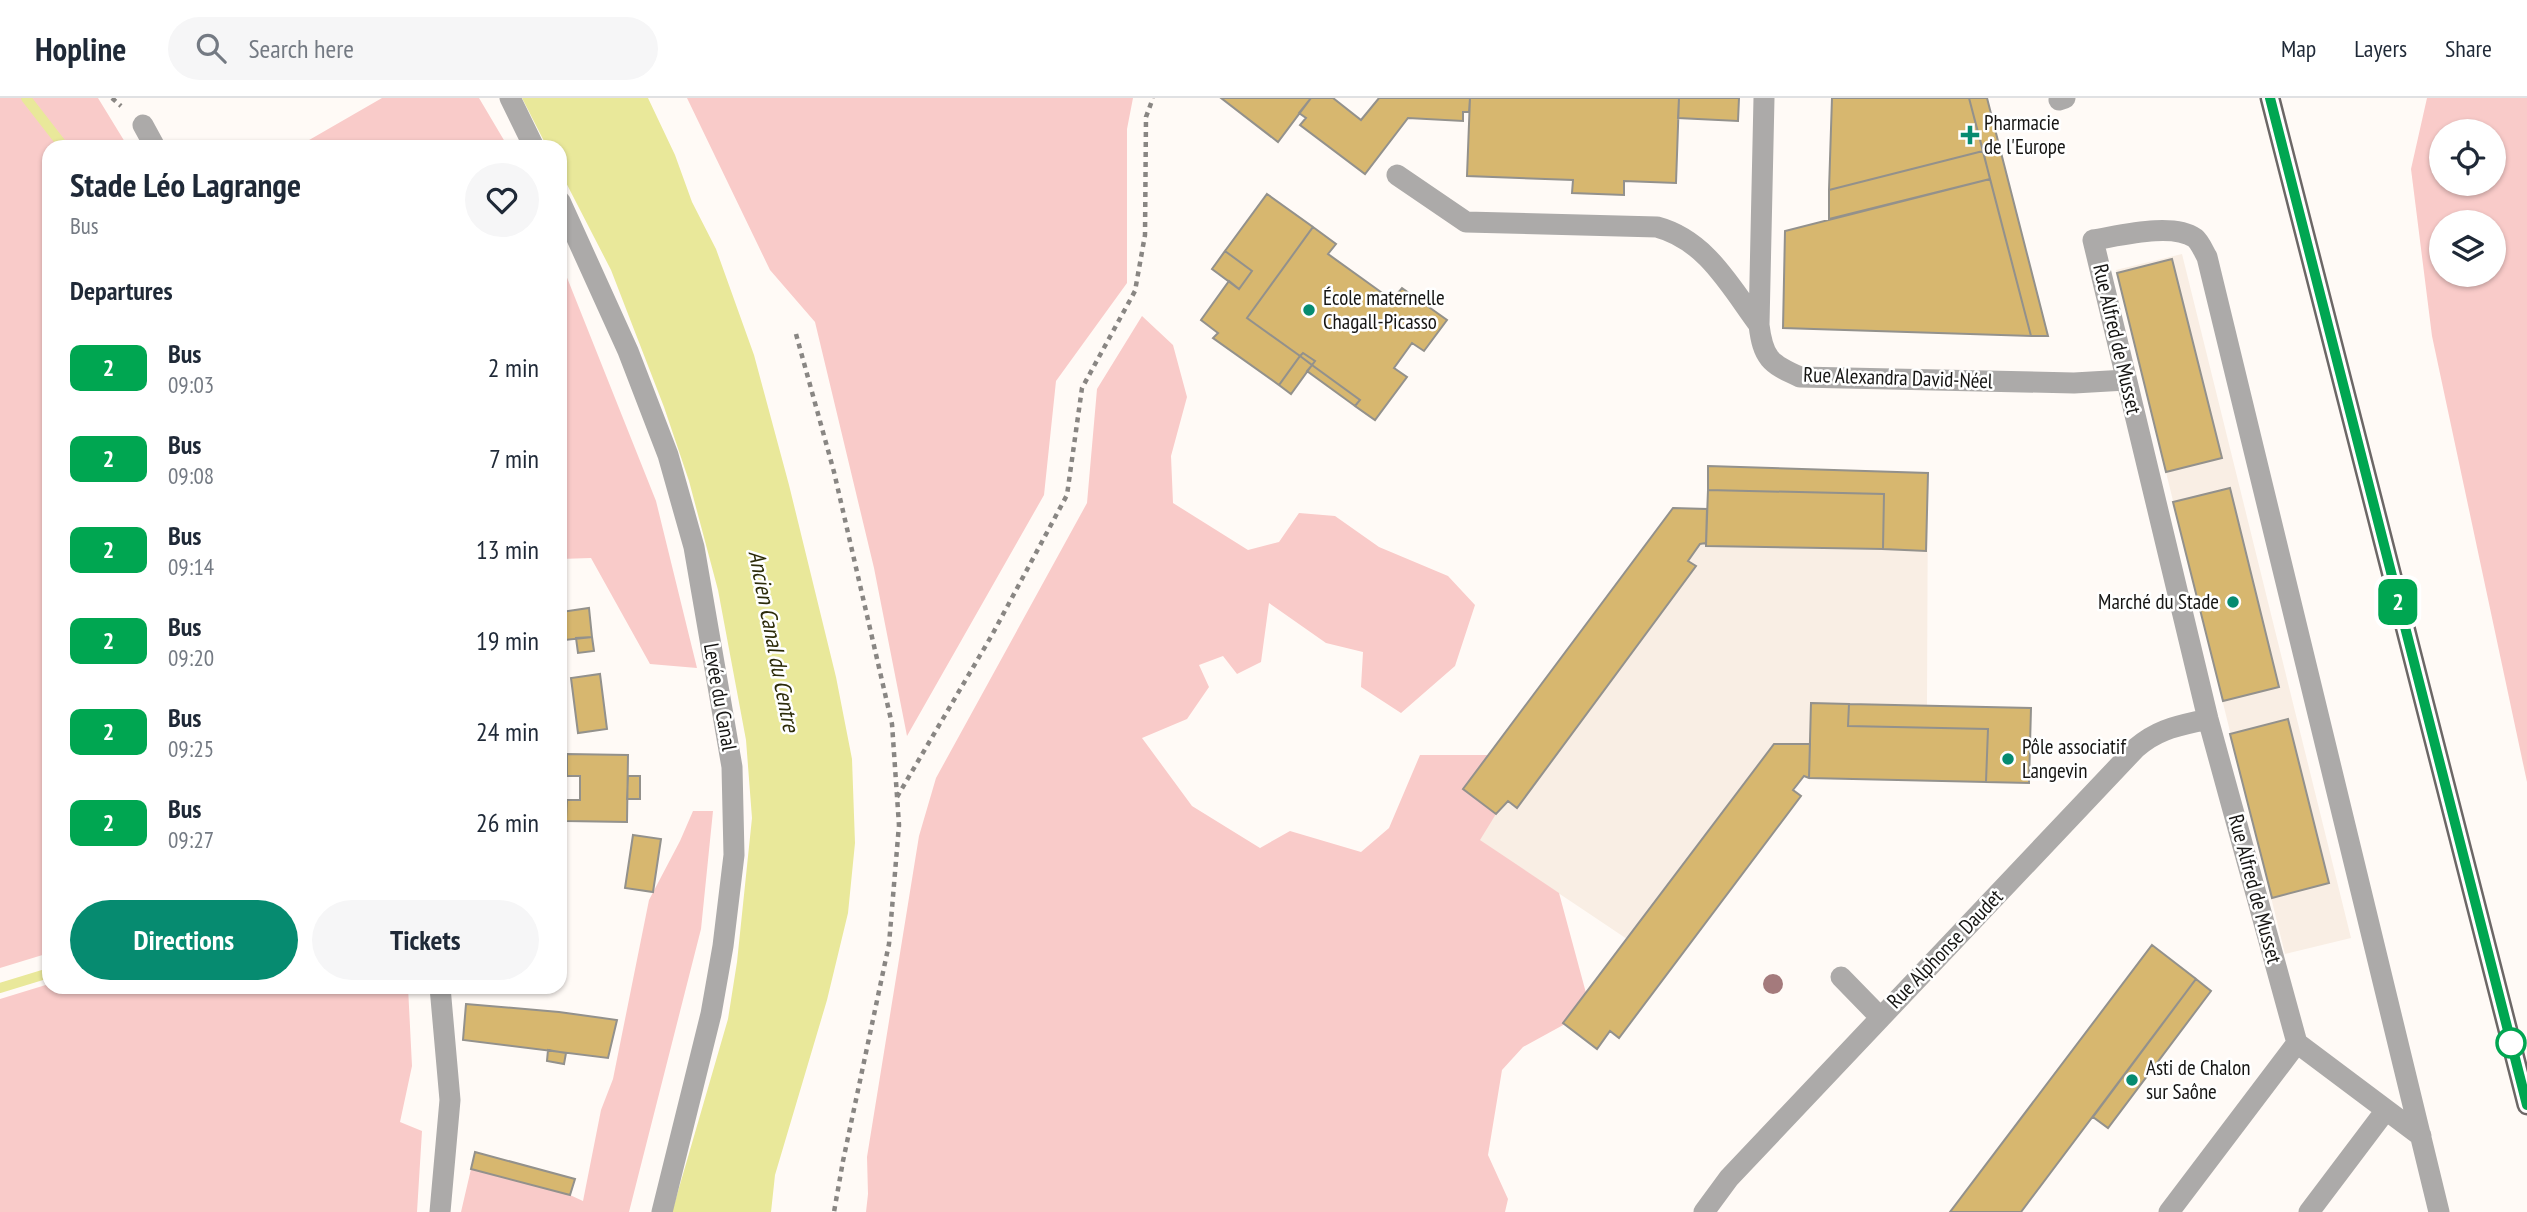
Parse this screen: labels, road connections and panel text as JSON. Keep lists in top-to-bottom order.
{
  "streets": {
    "street": [
      "Rue Alfred de Musset",
      "Rue Alexandra David-Néel",
      "Levée du Canal",
      "Rue Alphonse Daudet"
    ]
  },
  "crossings": [
    ["Rue Alfred de Musset", "Rue Alexandra David-Néel"],
    ["Rue Alfred de Musset", "Rue Alphonse Daudet"]
  ],
  "water": ["Ancien Canal du Centre"],
  "places": {
    "health": ["Pharmacie de l'Europe"],
    "other": [
      "École maternelle Chagall-Picasso",
      "Marché du Stade",
      "Pôle associatif Langevin",
      "Asti de Chalon sur Saône"
    ]
  },
  "lines": ["bus line 2"],
  "page": {
    "header": "Hopline",
    "search": "Search here",
    "nav": ["Map", "Layers", "Share"],
    "on_map": "2",
    "heading": [
      ["Stade Léo Lagrange", "Bus"],
      "Departures"
    ],
    "list": [
      {
        "mark": "2",
        "name": "Bus",
        "note": "09:03",
        "value": "2 min"
      },
      {
        "mark": "2",
        "name": "Bus",
        "note": "09:08",
        "value": "7 min"
      },
      {
        "mark": "2",
        "name": "Bus",
        "note": "09:14",
        "value": "13 min"
      },
      {
        "mark": "2",
        "name": "Bus",
        "note": "09:20",
        "value": "19 min"
      },
      {
        "mark": "2",
        "name": "Bus",
        "note": "09:25",
        "value": "24 min"
      },
      {
        "mark": "2",
        "name": "Bus",
        "note": "09:27",
        "value": "26 min"
      }
    ],
    "buttons": ["Directions", "Tickets"]
  }
}
